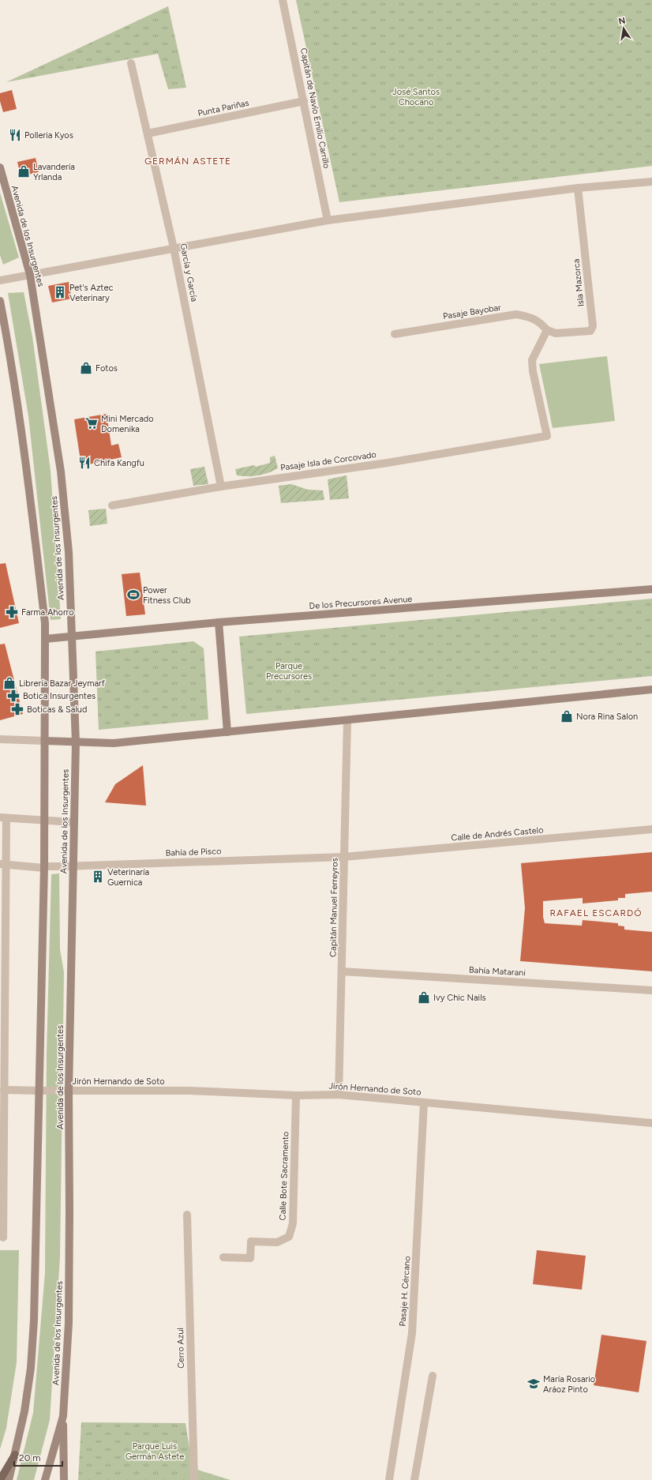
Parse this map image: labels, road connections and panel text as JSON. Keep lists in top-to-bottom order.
{
  "streets": {
    "main road": ["Avenida de los Insurgentes", "De los Precursores Avenue"],
    "street": [
      "Punta Pariñas",
      "Capitán de Navío Emilio Carrillo",
      "García y García",
      "Isla Mazorca",
      "Pasaje Bayobar",
      "Pasaje Isla de Corcovado",
      "Calle de Andrés Castelo",
      "Bahía de Pisco",
      "Capitán Manuel Ferreyros",
      "Bahía Matarani",
      "Jirón Hernando de Soto",
      "Calle Bote Sacramento",
      "Pasaje H. Cércano",
      "Cerro Azul"
    ]
  },
  "crossings": [
    ["Punta Pariñas", "Capitán de Navío Emilio Carrillo"],
    ["Punta Pariñas", "García y García"],
    ["Avenida de los Insurgentes", "De los Precursores Avenue"],
    ["Avenida de los Insurgentes", "Bahía de Pisco"],
    ["Avenida de los Insurgentes", "Jirón Hernando de Soto"],
    ["García y García", "Pasaje Isla de Corcovado"],
    ["Isla Mazorca", "Pasaje Bayobar"],
    ["Isla Mazorca", "Pasaje Isla de Corcovado"],
    ["Pasaje Bayobar", "Pasaje Isla de Corcovado"],
    ["Calle de Andrés Castelo", "Bahía de Pisco"],
    ["Calle de Andrés Castelo", "Capitán Manuel Ferreyros"],
    ["Bahía de Pisco", "Capitán Manuel Ferreyros"],
    ["Capitán Manuel Ferreyros", "Bahía Matarani"],
    ["Capitán Manuel Ferreyros", "Jirón Hernando de Soto"],
    ["Jirón Hernando de Soto", "Calle Bote Sacramento"],
    ["Jirón Hernando de Soto", "Pasaje H. Cércano"]
  ],
  "districts": ["GERMÁN ASTETE", "RAFAEL ESCARDÓ"],
  "parks": ["José Santos Chocano", "Parque Precursores", "Parque Luis Germán Astete"],
  "places": {
    "restaurant": ["Polleria Kyos", "Chifa Kangfu"],
    "shop": [
      "Lavandería Yrlanda",
      "Fotos",
      "Librería Bazar Jeymarf",
      "Nora Rina Salon",
      "Ivy Chic Nails"
    ],
    "building": ["Pet's Aztec Veterinary", "Veterinaría Guernica"],
    "supermarket": ["Mini Mercado Domenika"],
    "sports": ["Power Fitness Club"],
    "pharmacy": ["Farma Ahorro", "Botica Insurgentes", "Boticas & Salud"],
    "school or university": ["María Rosario Aráoz Pinto"]
  },
  "scale_bar": "20 m",
  "north": "top"
}
